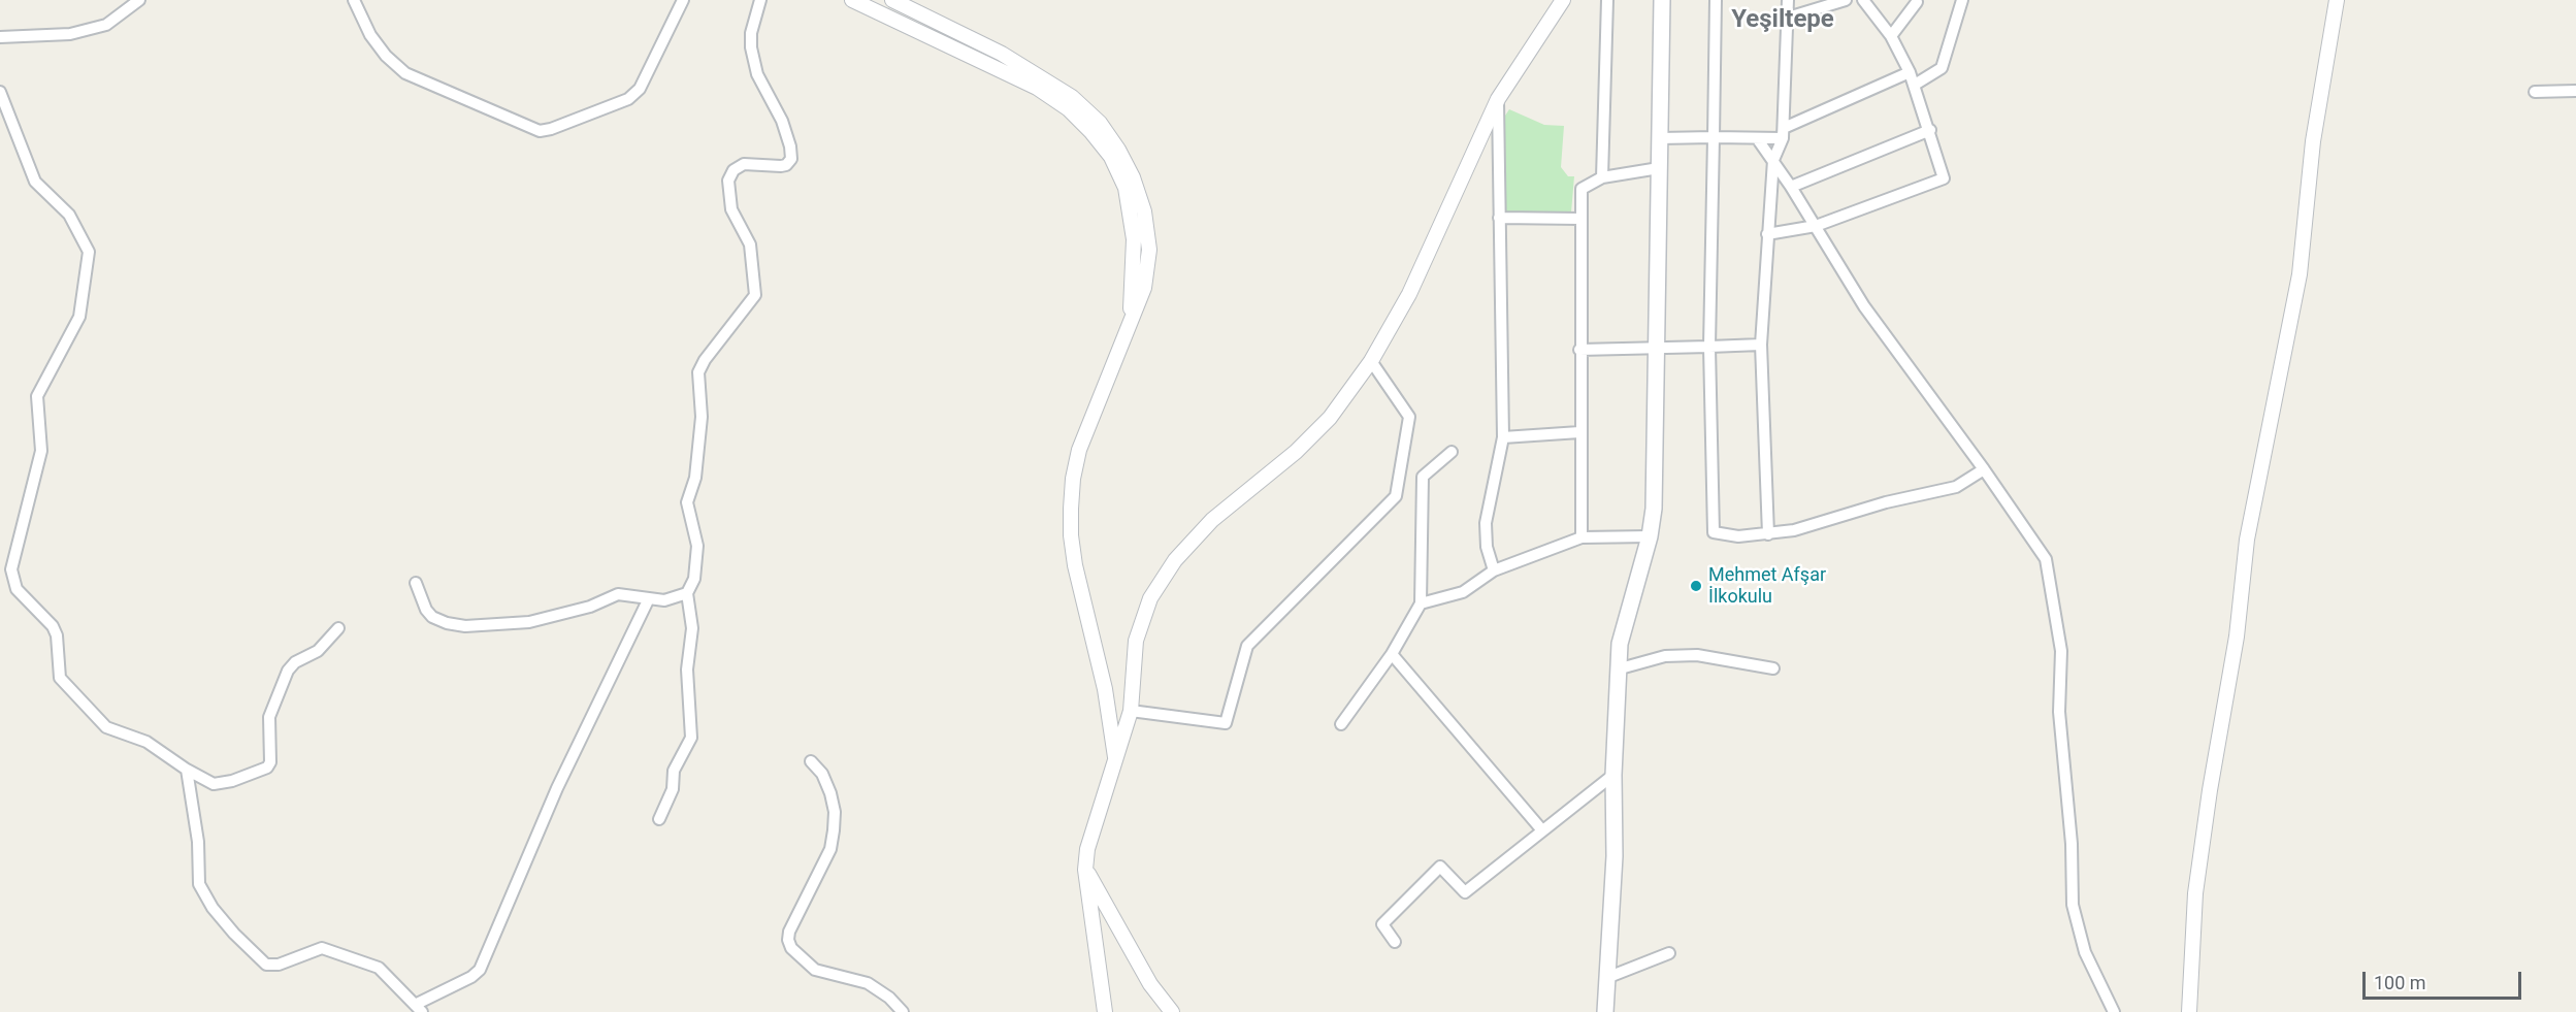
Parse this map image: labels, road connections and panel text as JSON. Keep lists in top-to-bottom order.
{
  "districts": ["Yeşiltepe"],
  "places": ["Mehmet Afşar İlkokulu"],
  "scale_bar": "100 m"
}
